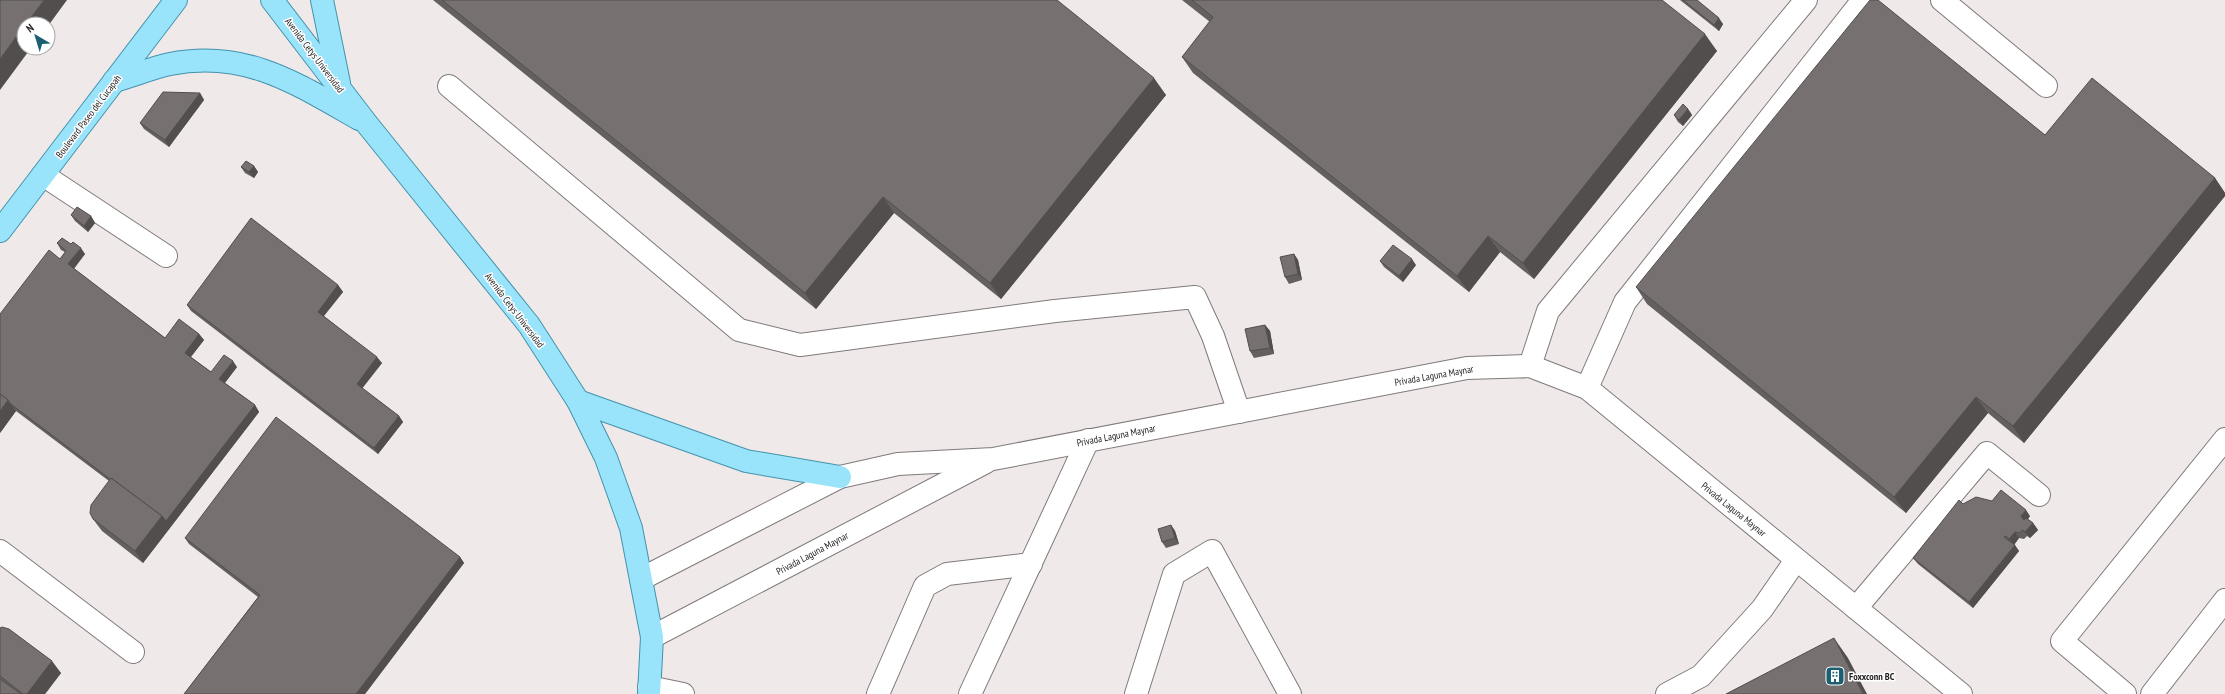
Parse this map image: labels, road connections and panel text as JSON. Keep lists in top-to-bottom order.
{
  "streets": {
    "main road": ["Avenida Cetys Universidad", "Boulevard Paseo del Cucapah"],
    "lane": ["Privada Laguna Maynar"]
  },
  "crossings": [
    ["Avenida Cetys Universidad", "Privada Laguna Maynar"]
  ],
  "places": {
    "building": ["Foxxconn BC"]
  },
  "north": "top left"
}
